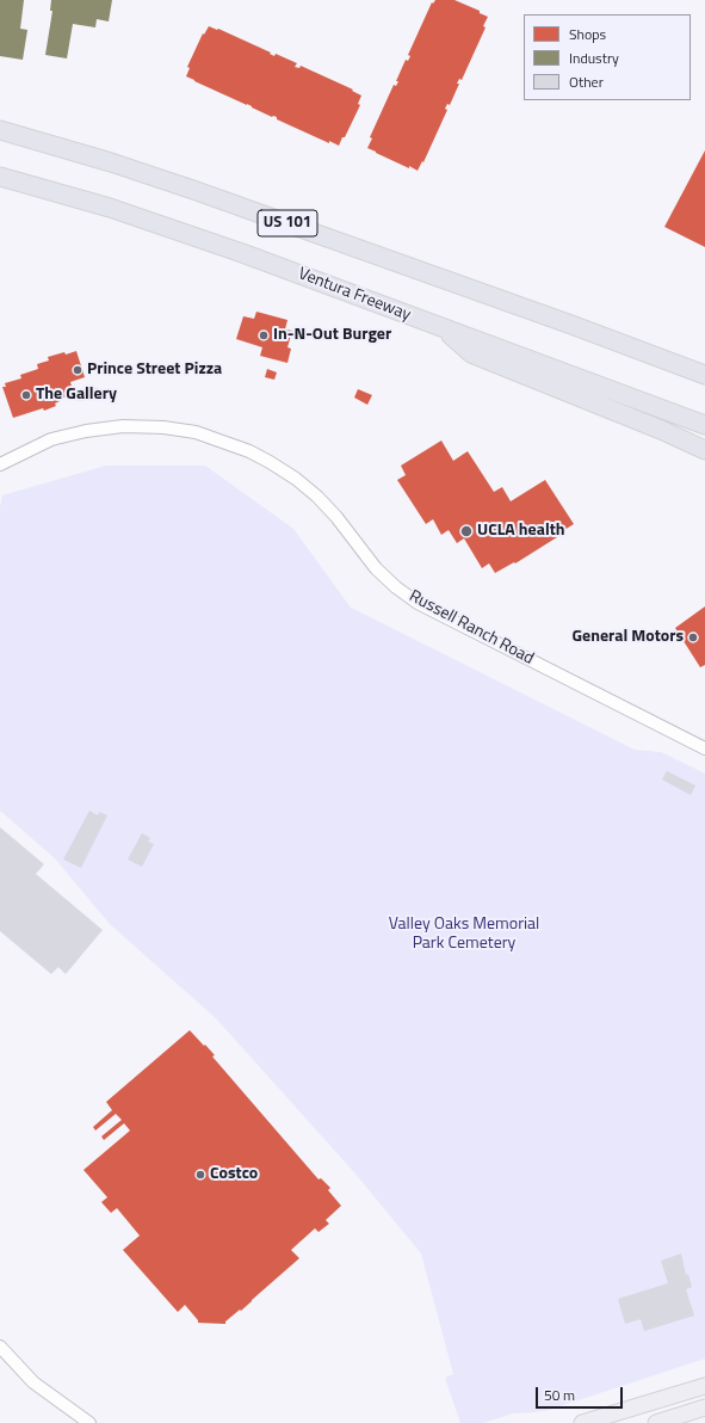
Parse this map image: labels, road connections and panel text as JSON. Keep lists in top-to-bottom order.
{
  "streets": {
    "highway": ["US 101", "Ventura Freeway"],
    "street": ["Russell Ranch Road"]
  },
  "parks": ["Valley Oaks Memorial Park Cemetery"],
  "places": [
    "In-N-Out Burger",
    "Prince Street Pizza",
    "The Gallery",
    "UCLA health",
    "General Motors",
    "Costco"
  ],
  "legend": ["Shops", "Industry", "Other"],
  "scale_bar": "50 m"
}
